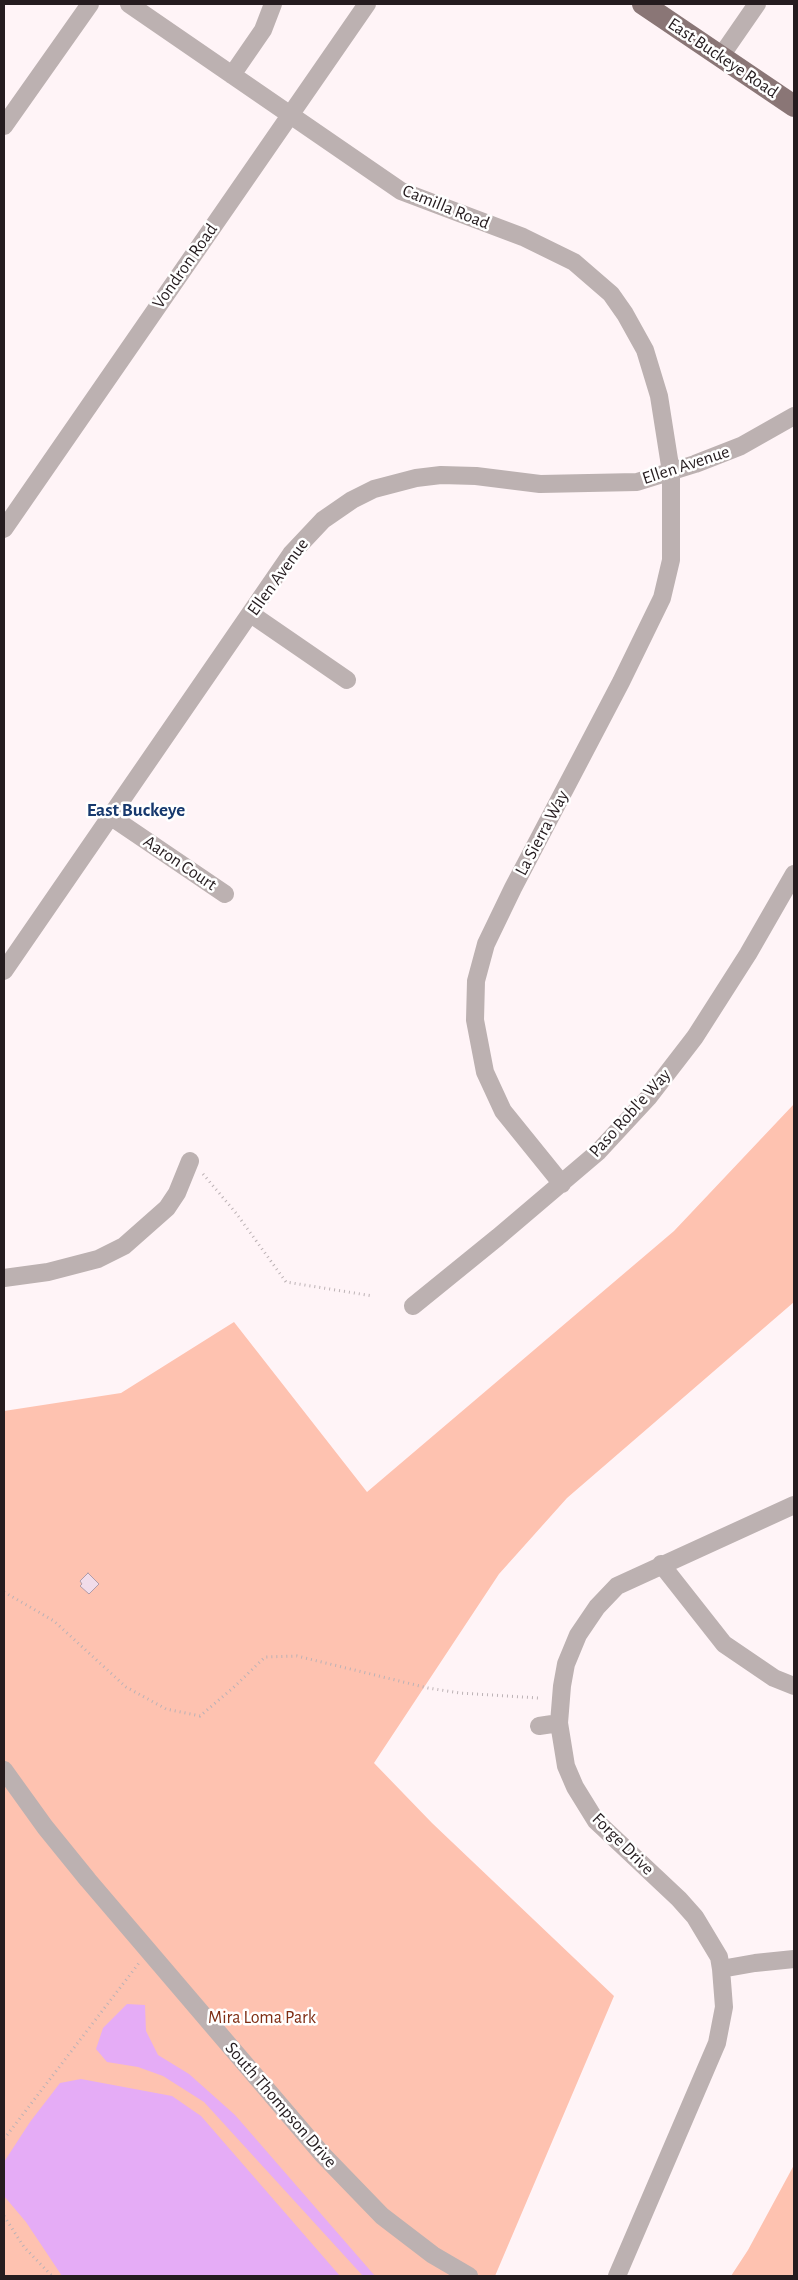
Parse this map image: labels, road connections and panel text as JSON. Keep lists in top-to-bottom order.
{
  "streets": {
    "main road": ["East Buckeye Road"],
    "street": [
      "Camilla Road",
      "Vondron Road",
      "Ellen Avenue",
      "La Sierra Way",
      "Aaron Court",
      "Paso Robl'e Way",
      "Forge Drive",
      "South Thompson Drive"
    ]
  },
  "crossings": [
    ["Camilla Road", "Vondron Road"],
    ["Camilla Road", "Ellen Avenue"],
    ["Camilla Road", "La Sierra Way"],
    ["Ellen Avenue", "La Sierra Way"],
    ["Ellen Avenue", "Aaron Court"],
    ["La Sierra Way", "Paso Robl'e Way"]
  ],
  "districts": ["East Buckeye"],
  "parks": ["Mira Loma Park"]
}
